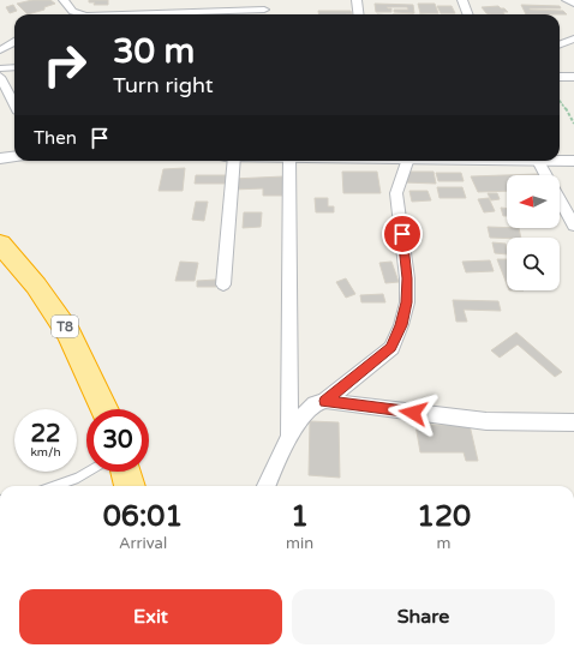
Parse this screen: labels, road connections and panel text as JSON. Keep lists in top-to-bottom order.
{
  "streets": {
    "highway": ["T8"]
  },
  "north": "left",
  "page": {
    "turn": ["30 m", "Turn right"],
    "then": "Then",
    "speed": "22 km/h",
    "limit": "30",
    "eta": [
      "06:01",
      "Arrival",
      "1",
      "min",
      "120",
      "m"
    ],
    "buttons": ["Exit", "Share"]
  }
}
